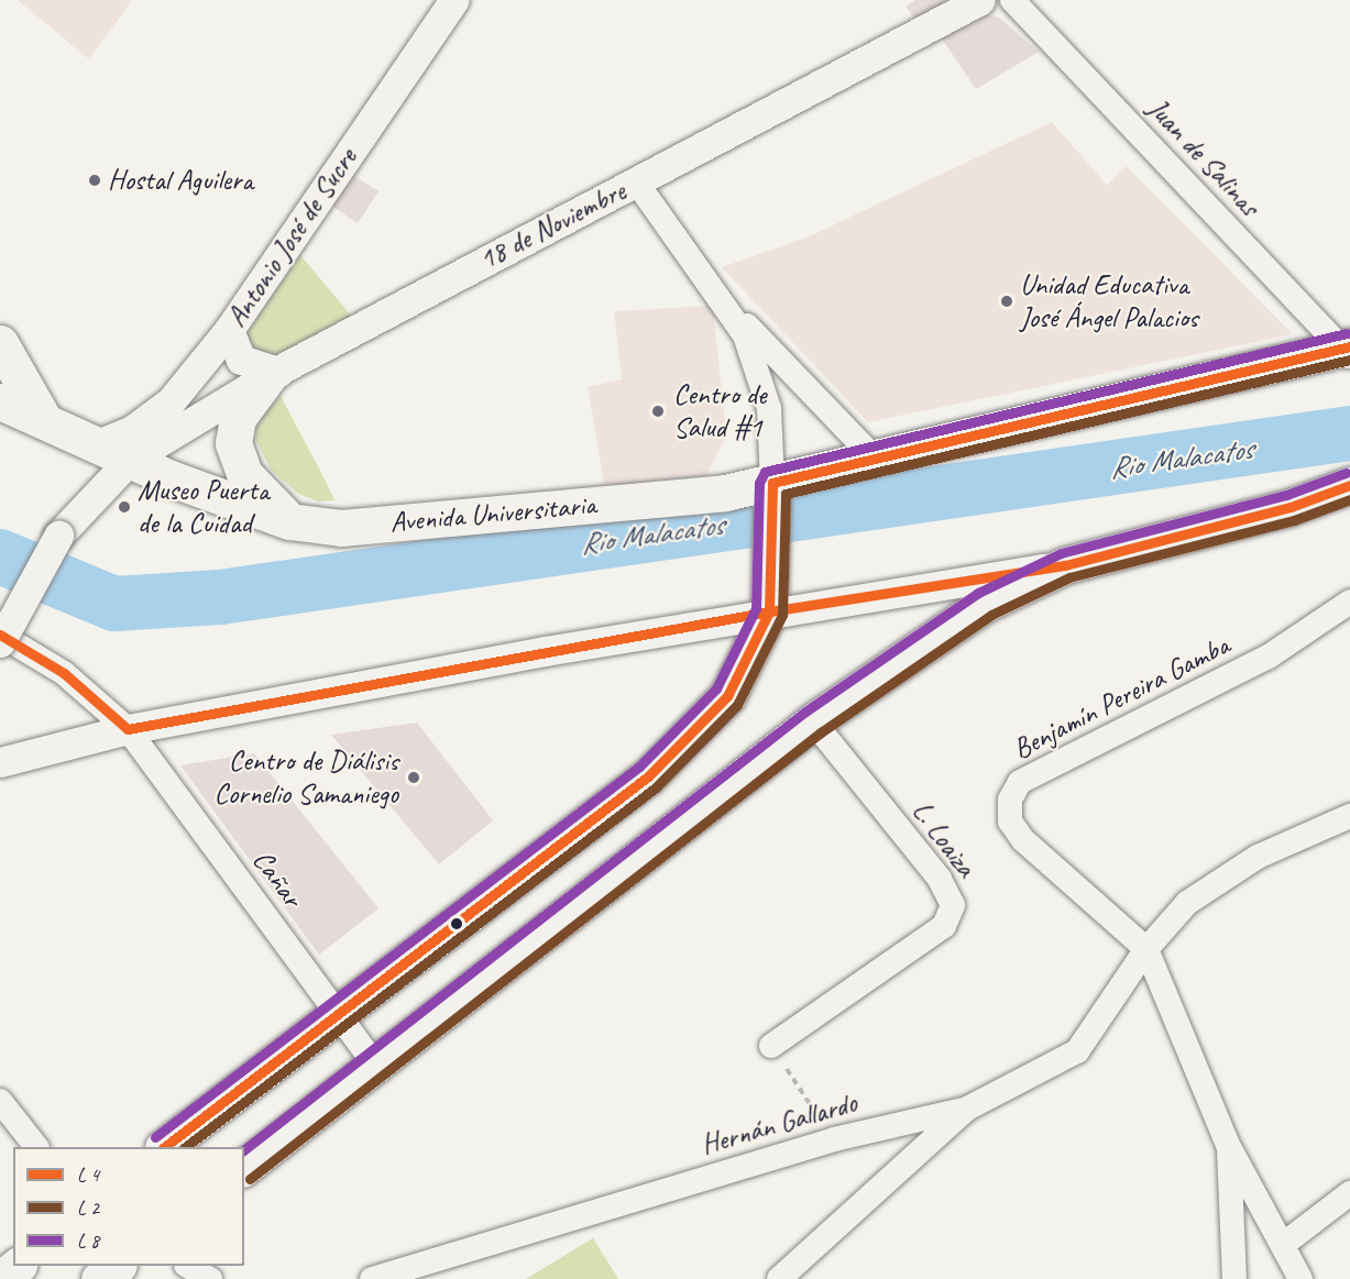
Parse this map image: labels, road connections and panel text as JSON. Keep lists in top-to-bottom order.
{
  "streets": {
    "main road": ["Avenida Universitaria"],
    "street": [
      "Juan de Salinas",
      "18 de Noviembre",
      "Antonio José de Sucre",
      "Benjamín Pereira Gamba",
      "L. Loaiza",
      "Cañar",
      "Hernán Gallardo"
    ]
  },
  "crossings": [
    ["Juan de Salinas", "Avenida Universitaria"],
    ["18 de Noviembre", "Antonio José de Sucre"],
    ["18 de Noviembre", "Avenida Universitaria"],
    ["Antonio José de Sucre", "Avenida Universitaria"],
    ["Benjamín Pereira Gamba", "Hernán Gallardo"]
  ],
  "water": ["Rio Malacatos"],
  "places": [
    "Hostal Aguilera",
    "Unidad Educativa José Ángel Palacios",
    "Centro de Salud #1",
    "Museo Puerta de la Cuidad",
    "Centro de Diálisis Cornelio Samaniego"
  ],
  "legend": ["L 4", "L 2", "L 8"]
}
